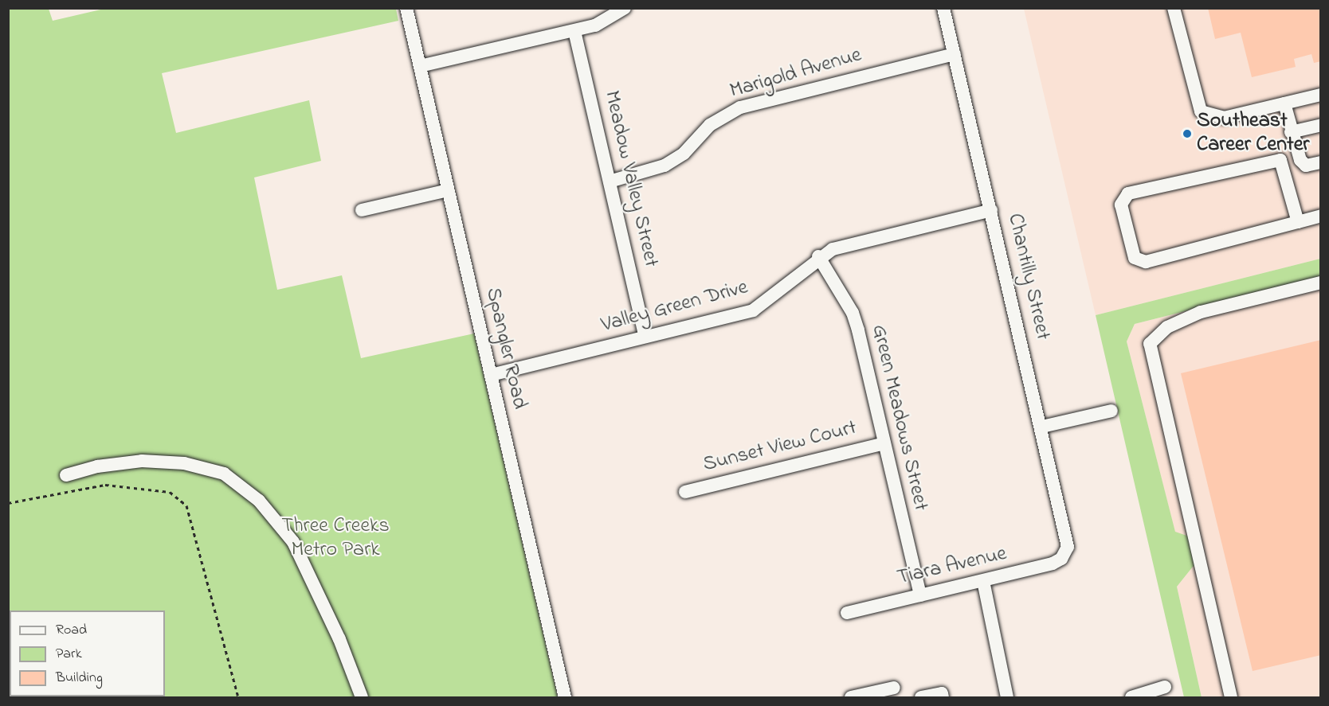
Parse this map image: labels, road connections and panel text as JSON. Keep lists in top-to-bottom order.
{
  "streets": {
    "street": [
      "Marigold Avenue",
      "Meadow Valley Street",
      "Chantilly Street",
      "Valley Green Drive",
      "Spangler Road",
      "Green Meadows Street",
      "Sunset View Court",
      "Tiara Avenue"
    ]
  },
  "crossings": [
    ["Marigold Avenue", "Meadow Valley Street"],
    ["Marigold Avenue", "Chantilly Street"],
    ["Meadow Valley Street", "Valley Green Drive"],
    ["Chantilly Street", "Valley Green Drive"],
    ["Chantilly Street", "Tiara Avenue"],
    ["Valley Green Drive", "Spangler Road"],
    ["Valley Green Drive", "Green Meadows Street"],
    ["Green Meadows Street", "Sunset View Court"],
    ["Green Meadows Street", "Tiara Avenue"]
  ],
  "parks": ["Three Creeks Metro Park"],
  "places": ["Southeast Career Center"],
  "legend": ["Road", "Park", "Building"]
}
